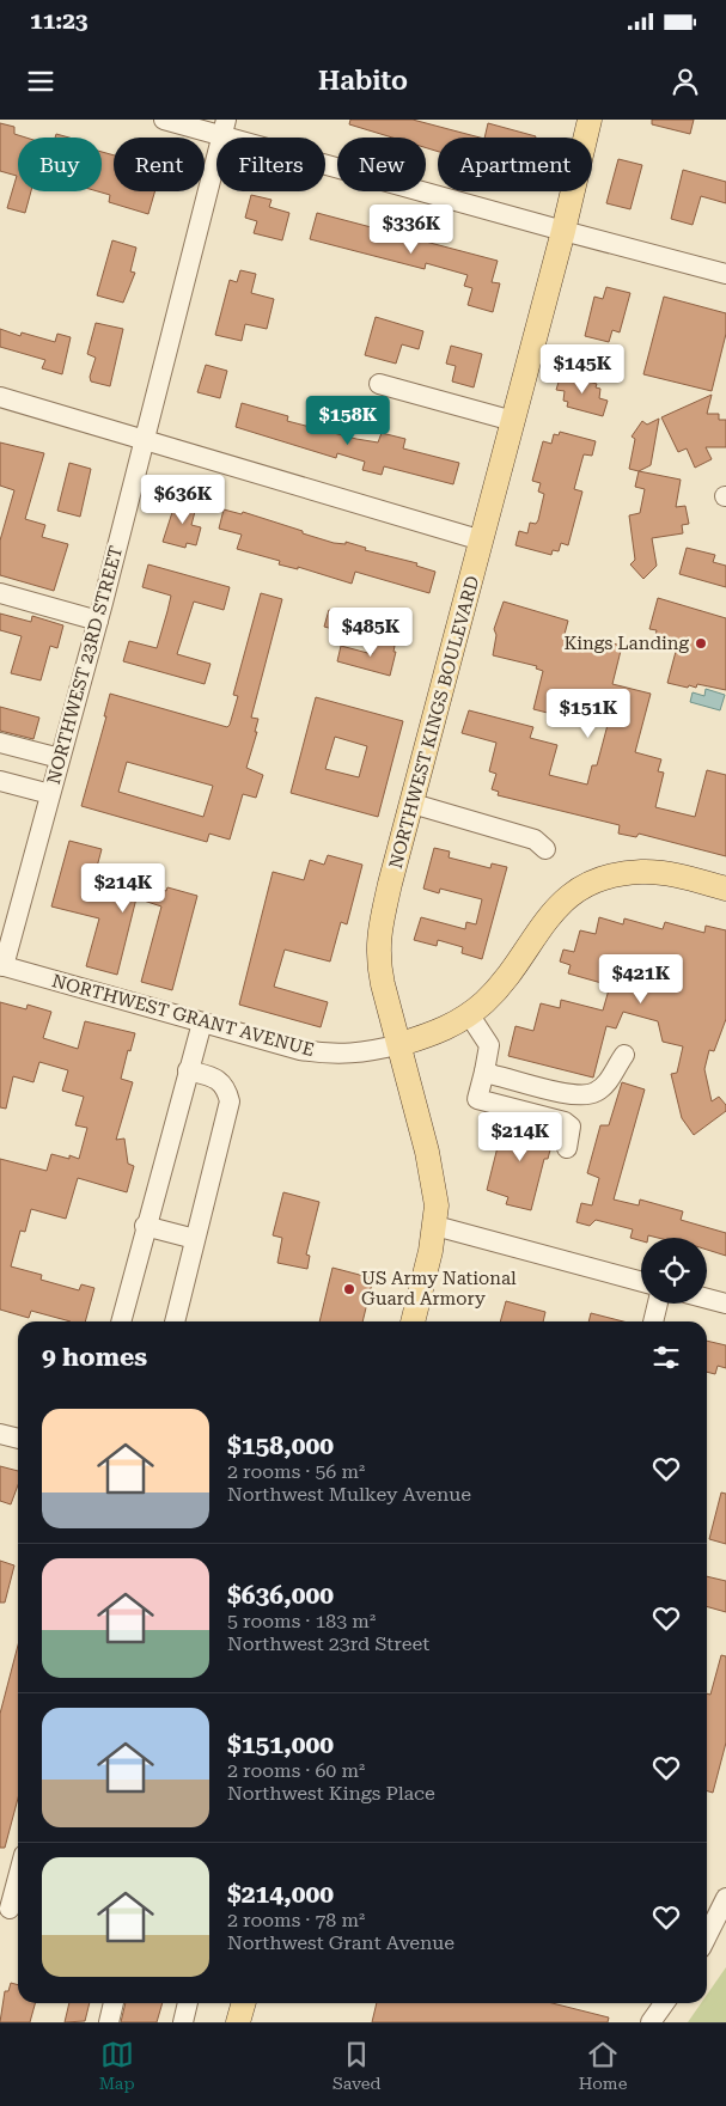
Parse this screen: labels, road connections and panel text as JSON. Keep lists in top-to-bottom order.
{
  "streets": {
    "main road": ["NORTHWEST KINGS BOULEVARD", "NORTHWEST GRANT AVENUE"],
    "street": ["NORTHWEST 23RD STREET"]
  },
  "crossings": [
    ["NORTHWEST 23RD STREET", "NORTHWEST GRANT AVENUE"],
    ["NORTHWEST KINGS BOULEVARD", "NORTHWEST GRANT AVENUE"]
  ],
  "places": ["Kings Landing", "US Army National Guard Armory"],
  "page": {
    "status": "11:23",
    "header": "Habito",
    "chip": [
      "Buy",
      "Rent",
      "Filters",
      "New",
      "Apartment"
    ],
    "price": [
      "$336K",
      "$145K",
      "$158K",
      "$636K",
      "$485K",
      "$151K",
      "$214K",
      "$421K",
      "$214K"
    ],
    "heading": "9 homes",
    "list": [
      {
        "name": "$158,000",
        "note": "2 rooms · 56 m² · Northwest Mulkey Avenue"
      },
      {
        "name": "$636,000",
        "note": "5 rooms · 183 m² · Northwest 23rd Street"
      },
      {
        "name": "$151,000",
        "note": "2 rooms · 60 m² · Northwest Kings Place"
      },
      {
        "name": "$214,000",
        "note": "2 rooms · 78 m² · Northwest Grant Avenue"
      }
    ],
    "tabs": ["Map", "Saved", "Home"]
  }
}
